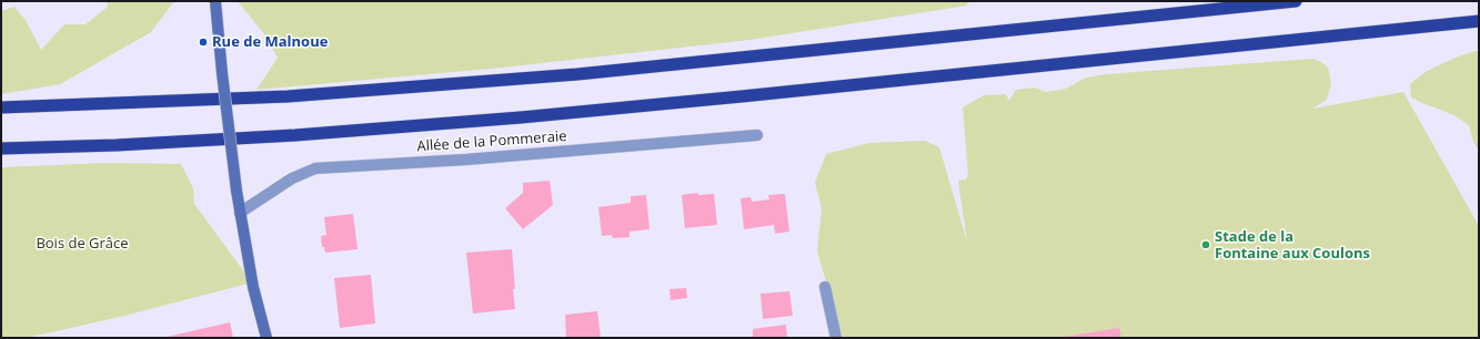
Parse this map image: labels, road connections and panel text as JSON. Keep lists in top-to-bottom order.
{
  "streets": {
    "street": ["Allée de la Pommeraie"]
  },
  "parks": ["Bois de Grâce"],
  "places": ["Rue de Malnoue", "Stade de la Fontaine aux Coulons"]
}
